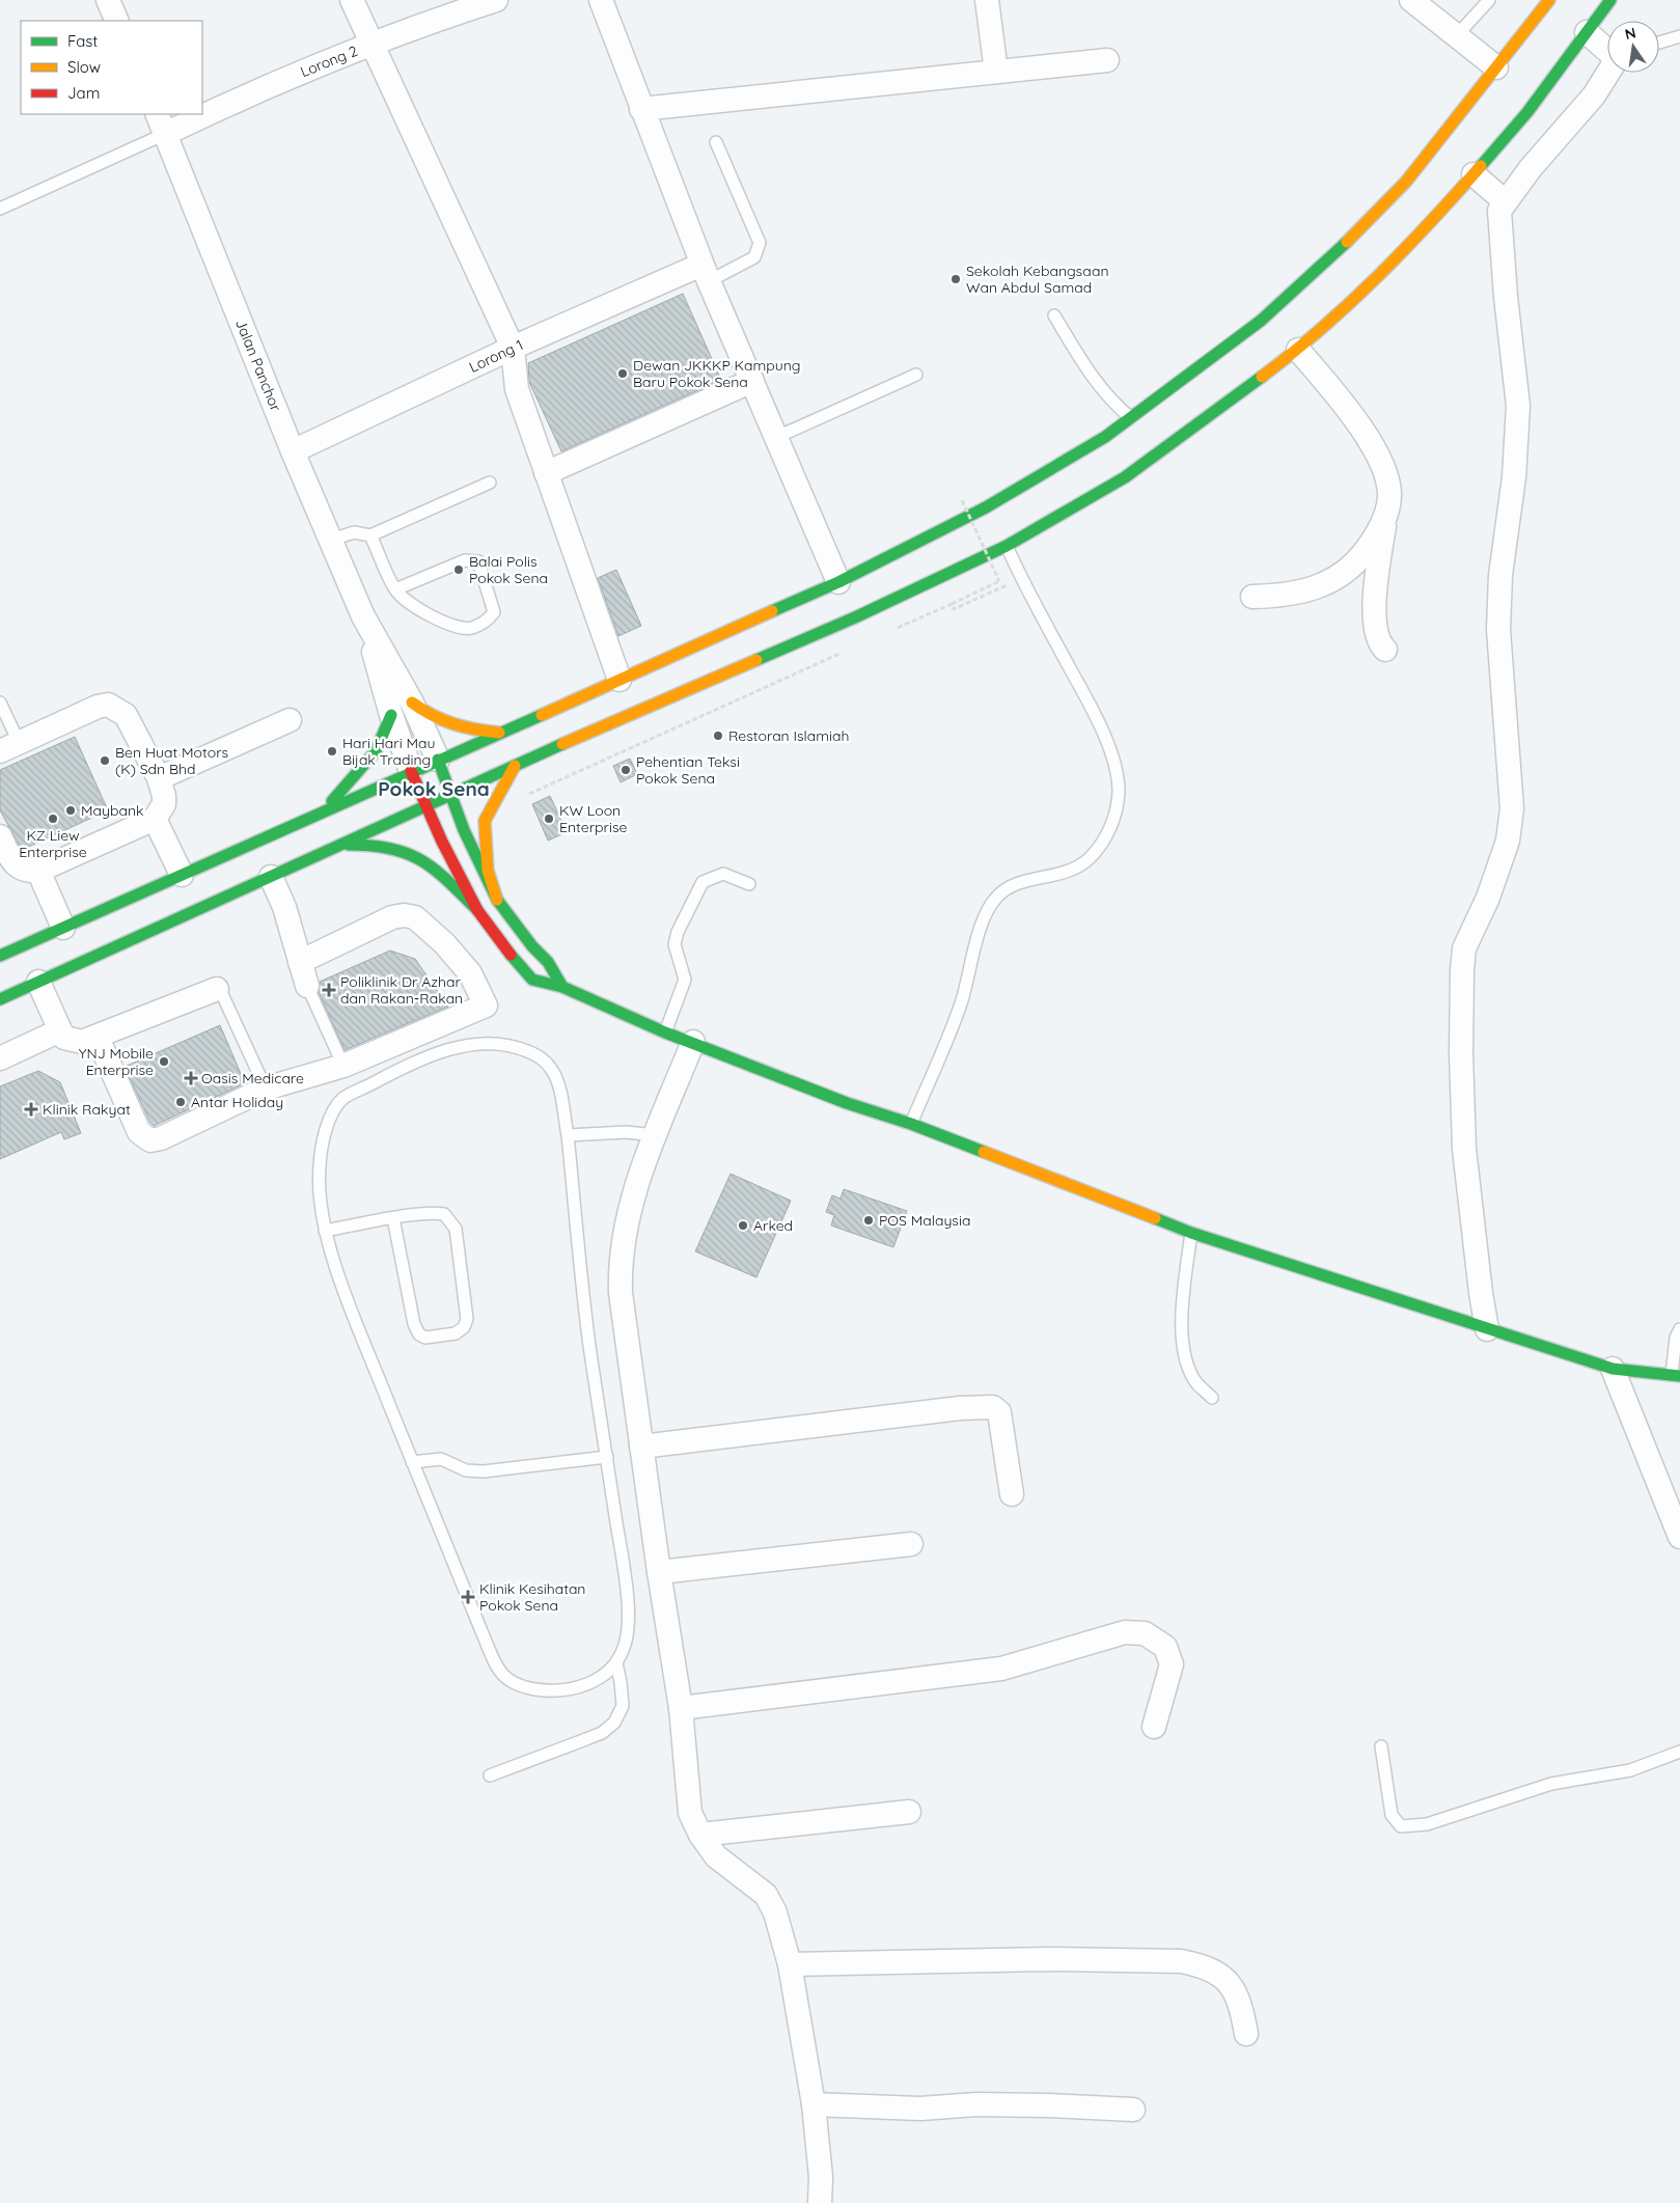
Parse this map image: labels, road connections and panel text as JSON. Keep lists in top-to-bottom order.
{
  "streets": {
    "street": ["Lorong 2", "Lorong 1", "Jalan Panchor"]
  },
  "crossings": [
    ["Lorong 2", "Jalan Panchor"],
    ["Lorong 1", "Jalan Panchor"]
  ],
  "districts": ["Pokok Sena"],
  "places": {
    "other": [
      "Sekolah Kebangsaan Wan Abdul Samad",
      "Dewan JKKKP Kampung Baru Pokok Sena",
      "Balai Polis Pokok Sena",
      "Restoran Islamiah",
      "Hari Hari Mau Bijak Trading",
      "Ben Huat Motors (K) Sdn Bhd",
      "Pehentian Teksi Pokok Sena",
      "Maybank",
      "KZ Liew Enterprise",
      "KW Loon Enterprise",
      "YNJ Mobile Enterprise",
      "Antar Holiday",
      "POS Malaysia",
      "Arked"
    ],
    "health": [
      "Poliklinik Dr Azhar dan Rakan-Rakan",
      "Oasis Medicare",
      "Klinik Rakyat",
      "Klinik Kesihatan Pokok Sena"
    ]
  },
  "legend": ["Fast", "Slow", "Jam"],
  "north": "top"
}
